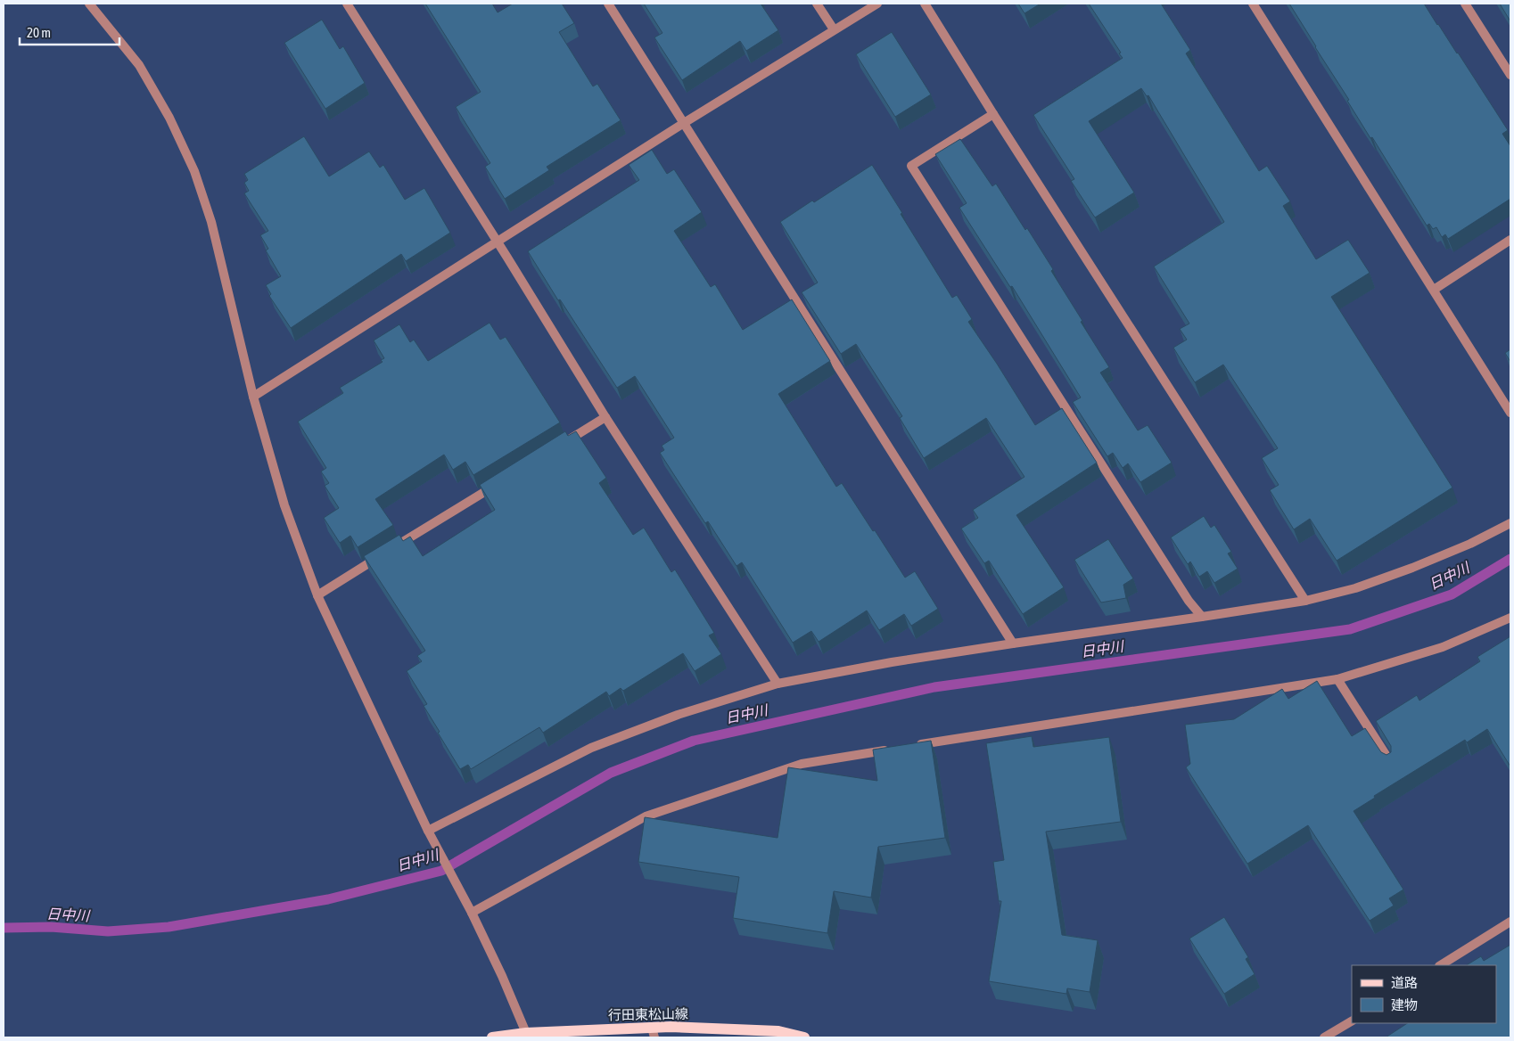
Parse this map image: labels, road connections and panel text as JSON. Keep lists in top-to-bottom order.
{
  "streets": {
    "main road": ["行田東松山線"]
  },
  "water": ["日中川"],
  "legend": ["道路", "建物"],
  "scale_bar": "20 m"
}
